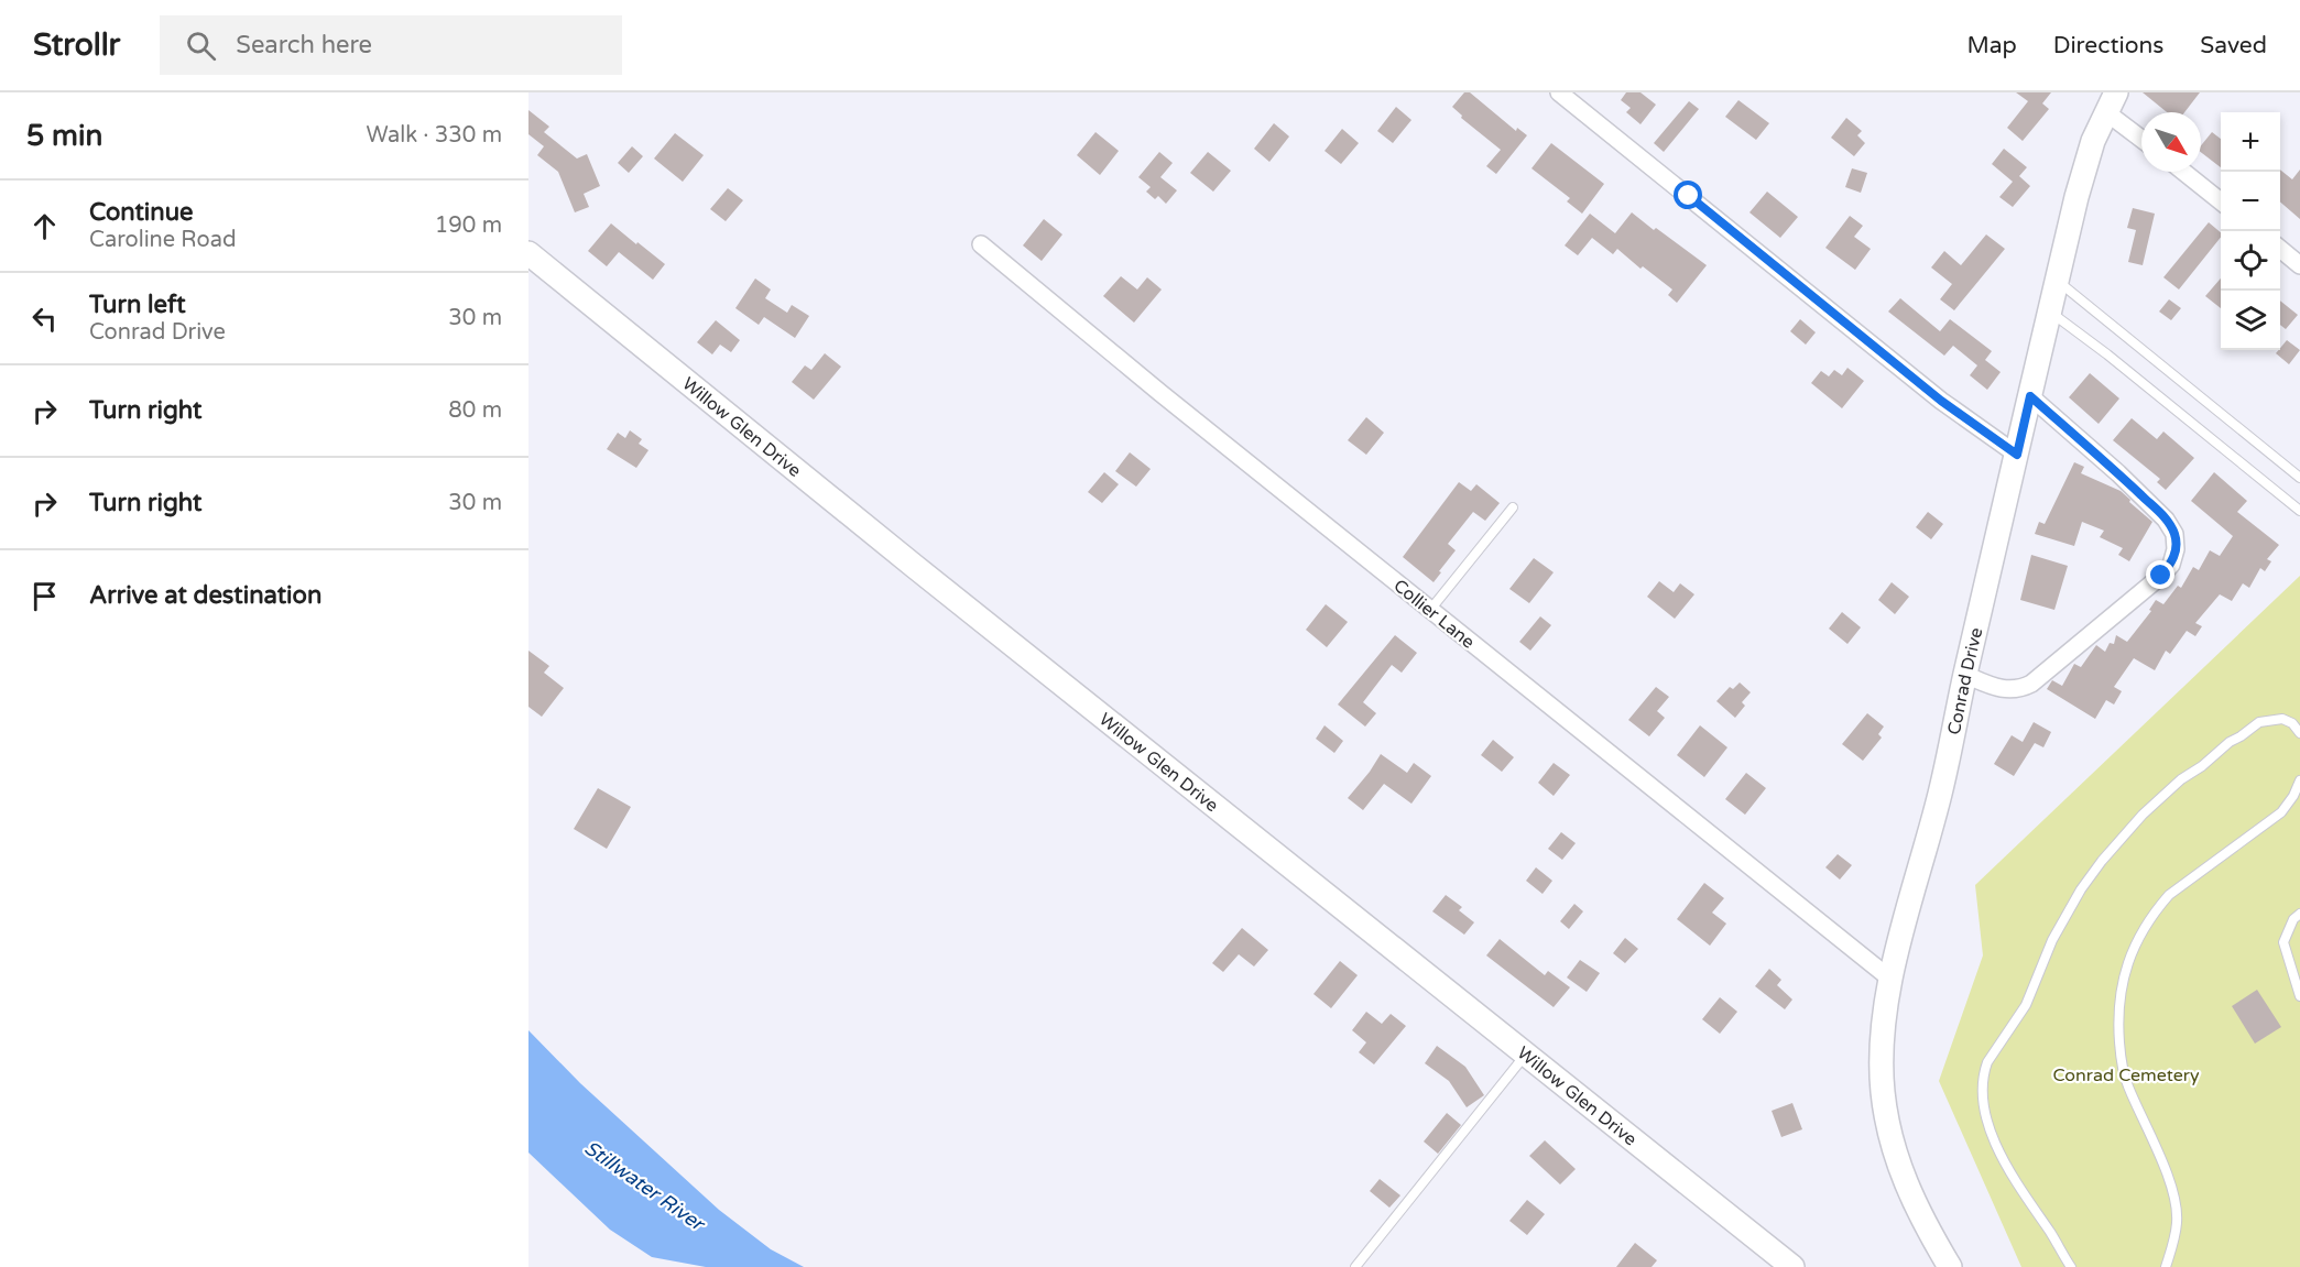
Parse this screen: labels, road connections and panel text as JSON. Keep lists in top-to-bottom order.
{
  "streets": {
    "main road": ["Willow Glen Drive", "Conrad Drive"],
    "street": ["Collier Lane"]
  },
  "crossings": [
    ["Collier Lane", "Conrad Drive"]
  ],
  "water": ["Stillwater River"],
  "parks": ["Conrad Cemetery"],
  "north": "bottom right",
  "page": {
    "header": "Strollr",
    "search": "Search here",
    "nav": ["Map", "Directions", "Saved"],
    "heading": ["5 min", "Walk · 330 m"],
    "map_buttons": ["+", "−"],
    "list": [
      ["Continue", "Caroline Road", "190 m"],
      ["Turn left", "Conrad Drive", "30 m"],
      ["Turn right", "80 m"],
      ["Turn right", "30 m"],
      "Arrive at destination"
    ]
  }
}
